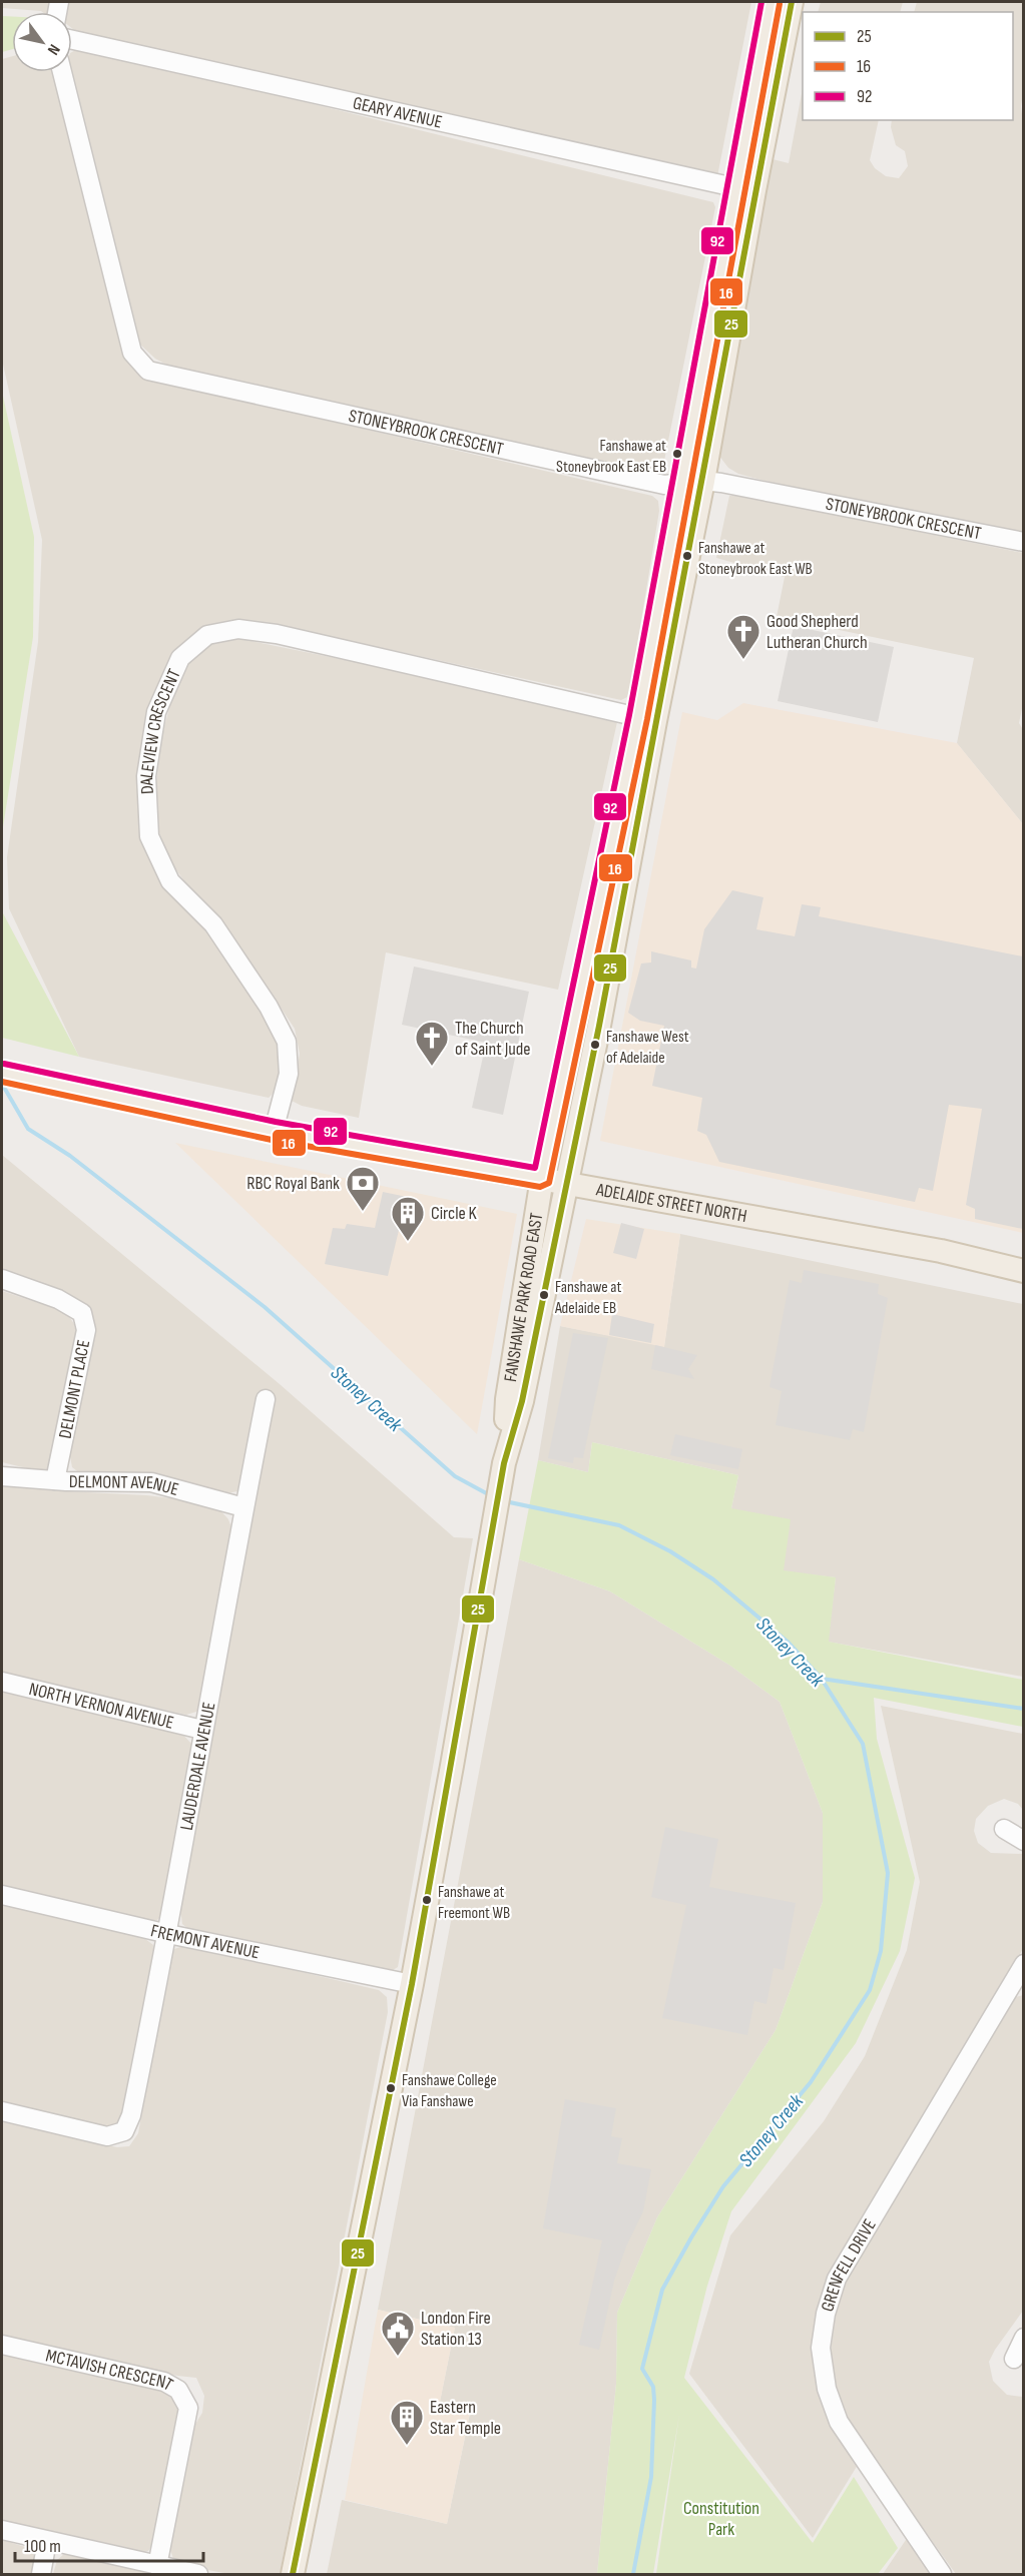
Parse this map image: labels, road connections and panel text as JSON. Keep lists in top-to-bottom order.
{
  "streets": {
    "main road": ["ADELAIDE STREET NORTH", "FANSHAWE PARK ROAD EAST"],
    "street": [
      "GEARY AVENUE",
      "STONEYBROOK CRESCENT",
      "DALEVIEW CRESCENT",
      "DELMONT PLACE",
      "DELMONT AVENUE",
      "NORTH VERNON AVENUE",
      "LAUDERDALE AVENUE",
      "FREMONT AVENUE",
      "GRENFELL DRIVE",
      "MCTAVISH CRESCENT"
    ]
  },
  "crossings": [
    ["GEARY AVENUE", "FANSHAWE PARK ROAD EAST"],
    ["STONEYBROOK CRESCENT", "FANSHAWE PARK ROAD EAST"],
    ["DALEVIEW CRESCENT", "ADELAIDE STREET NORTH"],
    ["DALEVIEW CRESCENT", "FANSHAWE PARK ROAD EAST"],
    ["ADELAIDE STREET NORTH", "FANSHAWE PARK ROAD EAST"],
    ["FANSHAWE PARK ROAD EAST", "FREMONT AVENUE"],
    ["DELMONT PLACE", "DELMONT AVENUE"],
    ["DELMONT AVENUE", "LAUDERDALE AVENUE"],
    ["NORTH VERNON AVENUE", "LAUDERDALE AVENUE"],
    ["LAUDERDALE AVENUE", "FREMONT AVENUE"]
  ],
  "water": ["Stoney Creek"],
  "parks": ["Constitution Park"],
  "places": {
    "other": [
      "Fanshawe at Stoneybrook East EB",
      "Fanshawe at Stoneybrook East WB",
      "Fanshawe West of Adelaide",
      "Fanshawe at Adelaide EB",
      "Fanshawe at Freemont WB",
      "Fanshawe College Via Fanshawe"
    ],
    "church": ["Good Shepherd Lutheran Church", "The Church of Saint Jude"],
    "bank": ["RBC Royal Bank"],
    "building": ["Circle K", "Eastern Star Temple"],
    "public building": ["London Fire Station 13"]
  },
  "lines": ["transit line 25", "transit line 92", "transit line 16"],
  "legend": ["25", "16", "92"],
  "scale_bar": "100 m",
  "north": "bottom right"
}
